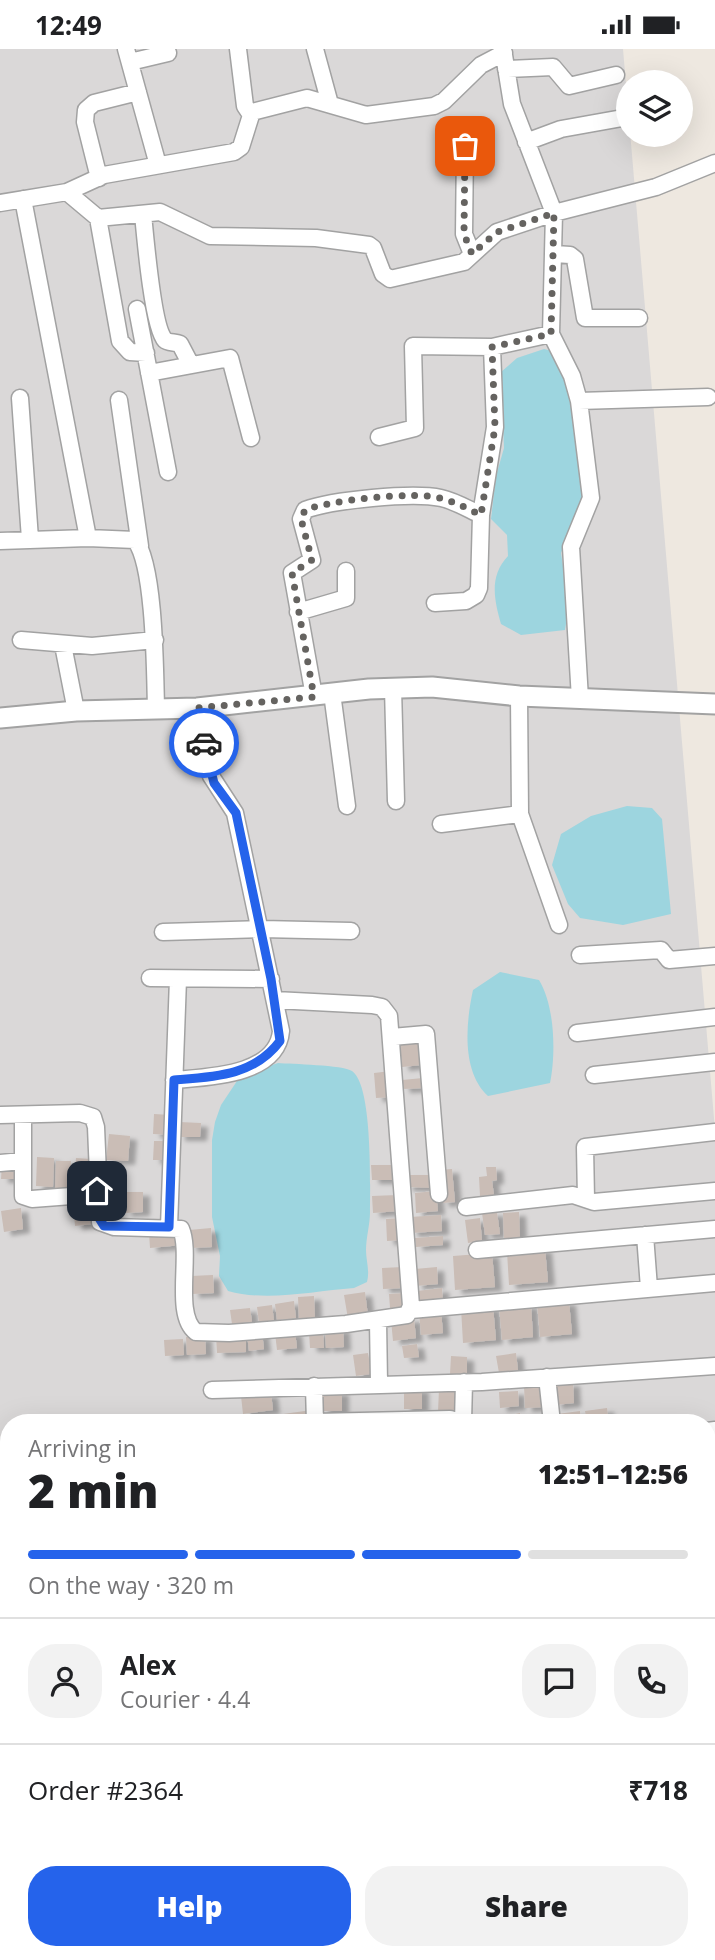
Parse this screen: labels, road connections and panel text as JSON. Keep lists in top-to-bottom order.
{
  "page": {
    "status": "12:49",
    "heading": ["2 min", "Arriving in", "12:51–12:56"],
    "panel": [
      "Alex",
      "Courier · 4.4",
      "Order #2364",
      "₹718"
    ],
    "bar": "On the way · 320 m",
    "buttons": ["Help", "Share"]
  }
}
